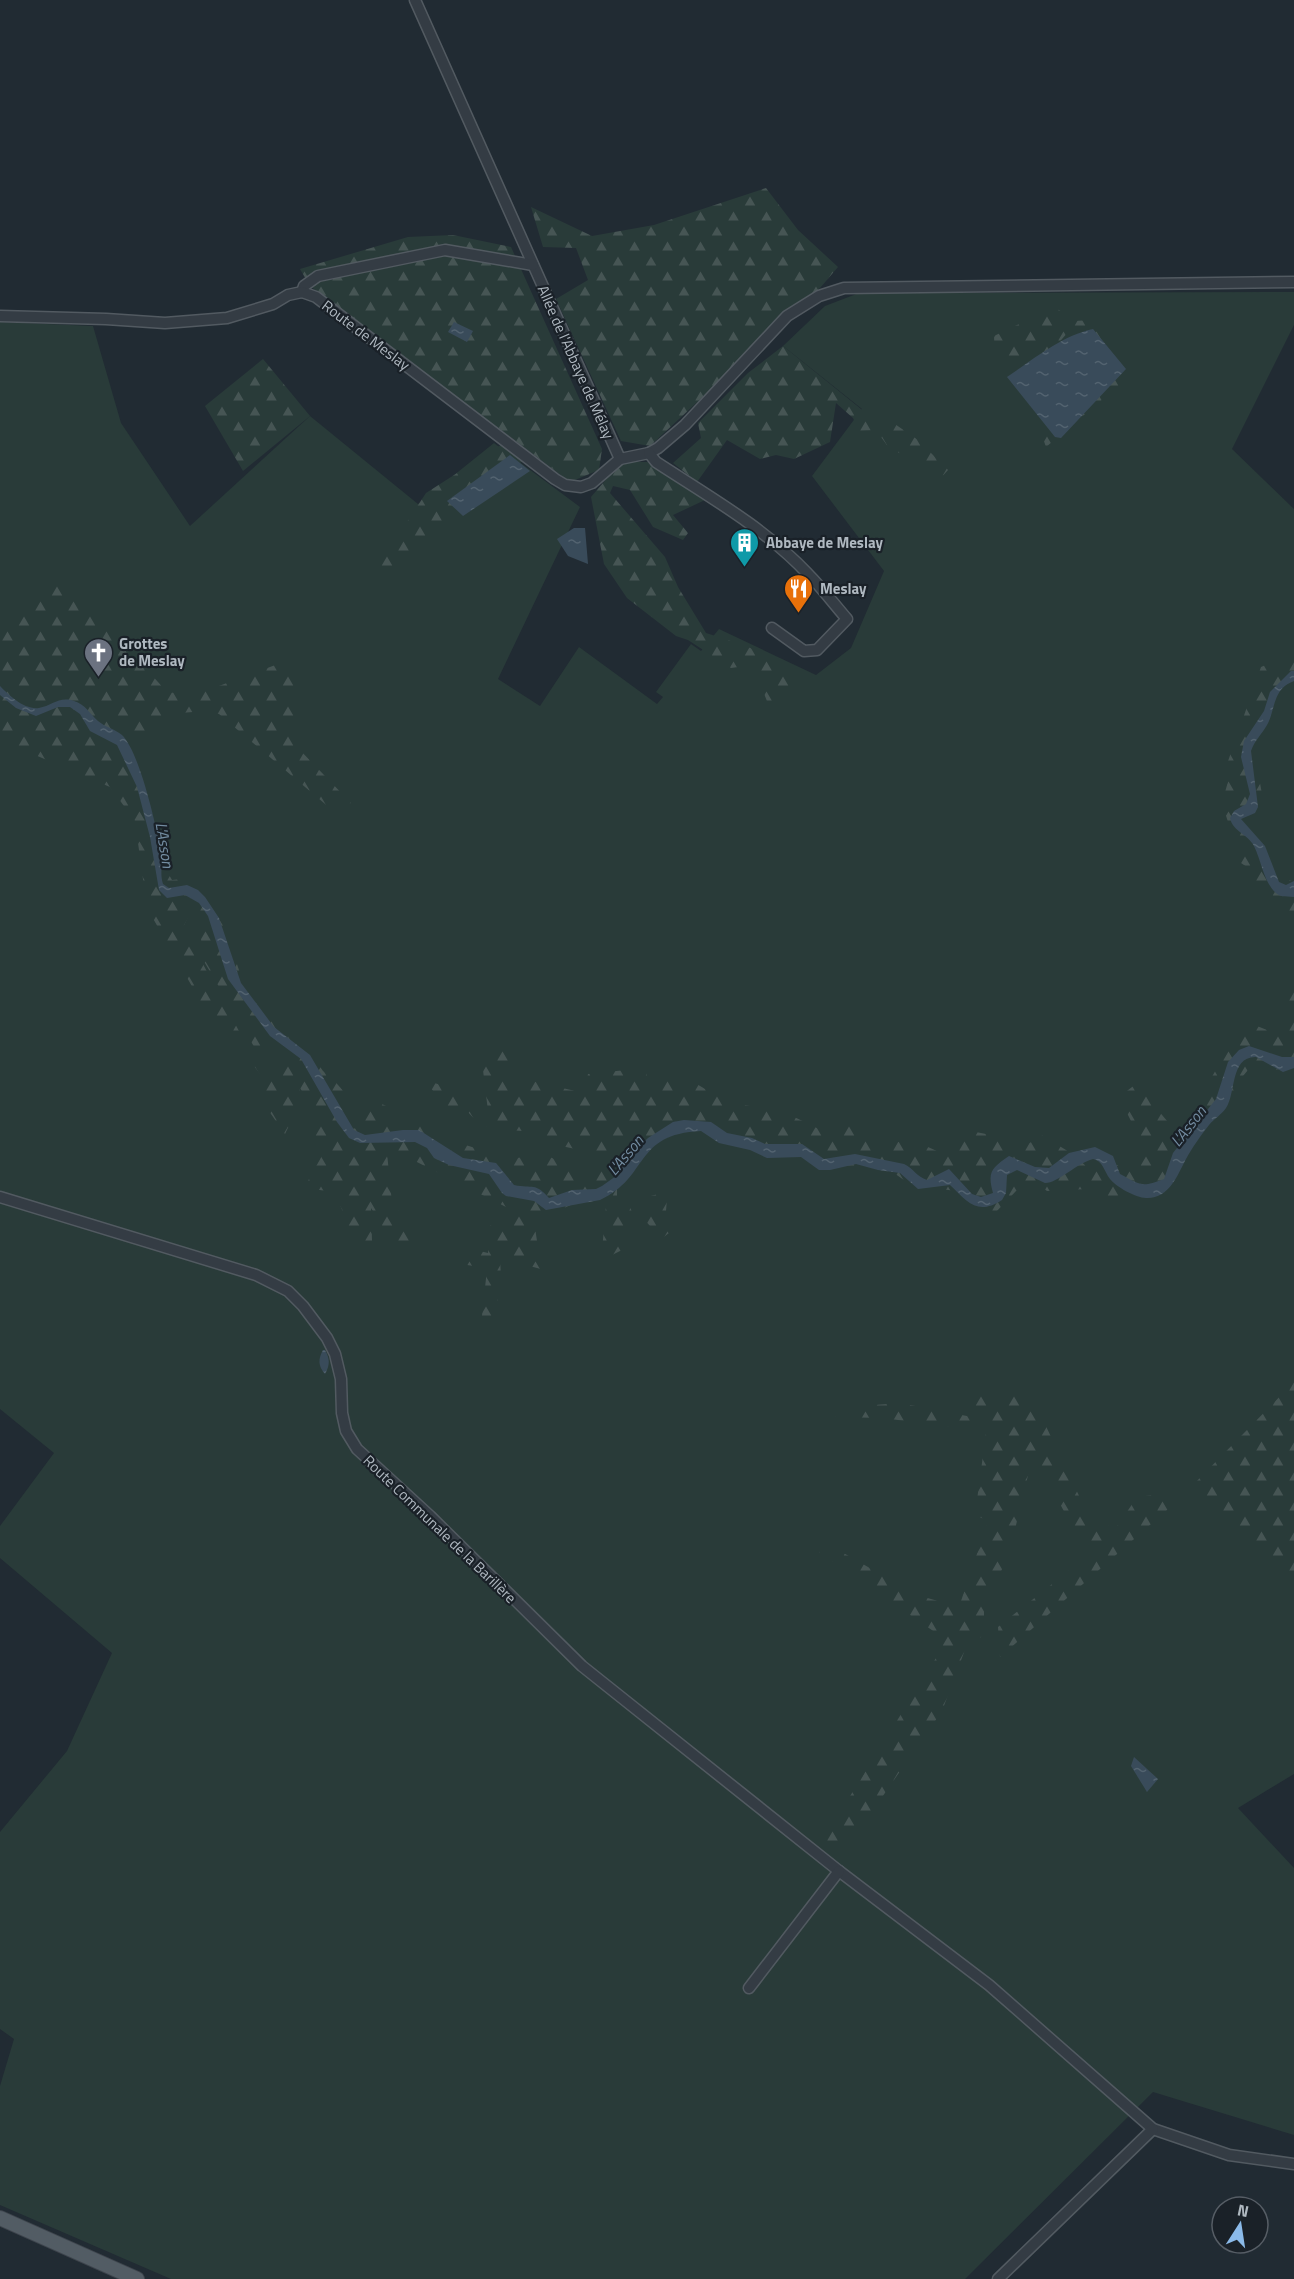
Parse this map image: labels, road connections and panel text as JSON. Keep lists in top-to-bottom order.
{
  "streets": {
    "street": ["Route de Meslay", "Allée de l'Abbaye de Mélay", "Route Communale de la Barillère"]
  },
  "crossings": [
    ["Route de Meslay", "Allée de l'Abbaye de Mélay"]
  ],
  "water": ["L'Asson"],
  "places": {
    "building": ["Abbaye de Meslay"],
    "restaurant": ["Meslay"],
    "church": ["Grottes de Meslay"]
  },
  "north": "top"
}
